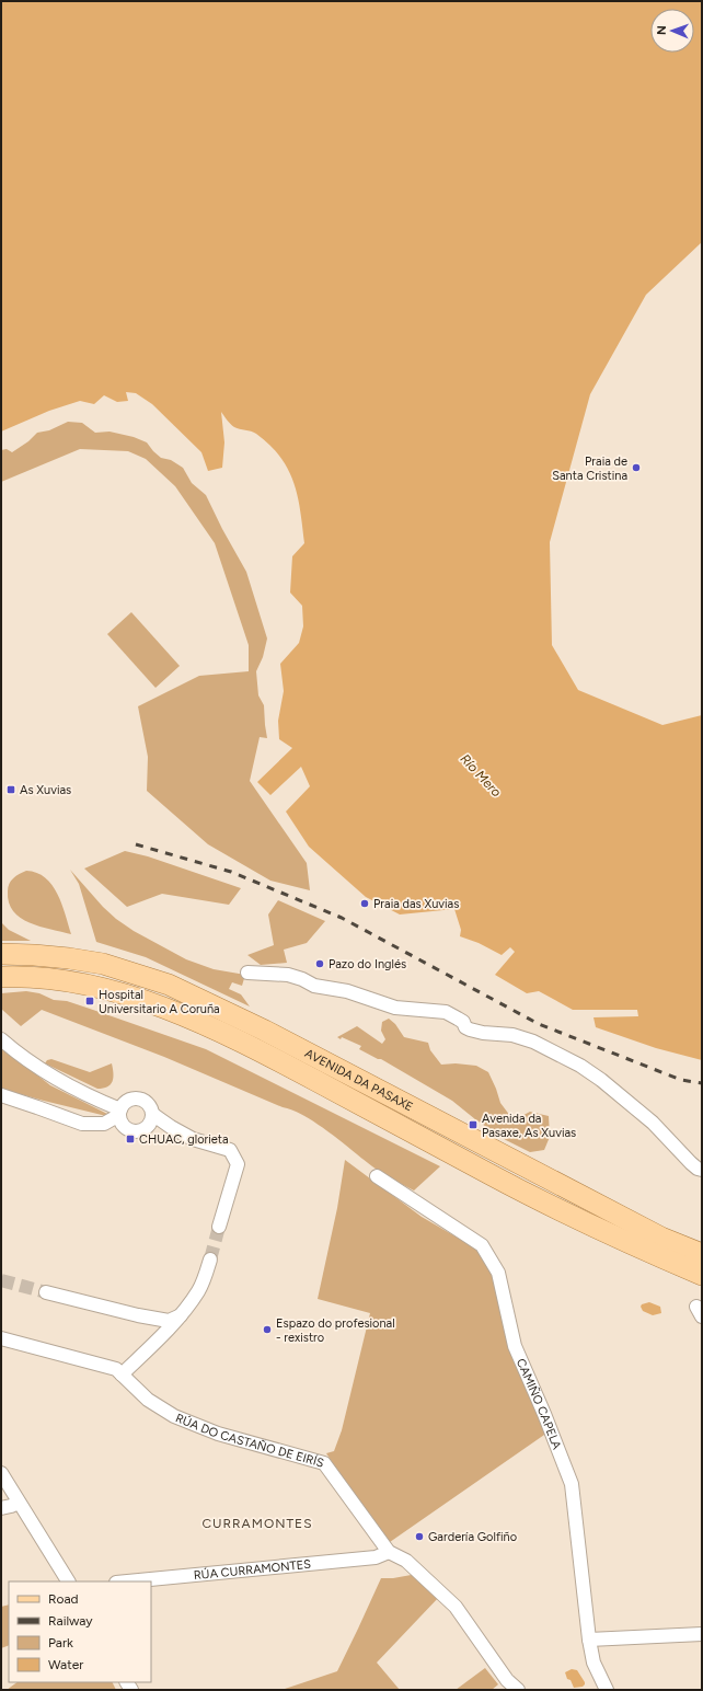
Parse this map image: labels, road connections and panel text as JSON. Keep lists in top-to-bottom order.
{
  "streets": {
    "main road": ["AVENIDA DA PASAXE"],
    "street": ["CAMIÑO CAPELA", "RÚA DO CASTAÑO DE EIRÍS", "RÚA CURRAMONTES"]
  },
  "crossings": [
    ["RÚA DO CASTAÑO DE EIRÍS", "RÚA CURRAMONTES"]
  ],
  "districts": ["CURRAMONTES"],
  "water": ["Río Mero"],
  "places": {
    "other": [
      "Praia de Santa Cristina",
      "Praia das Xuvias",
      "Pazo do Inglés",
      "Espazo do profesional - rexistro",
      "Gardería Golfiño"
    ],
    "transit": [
      "As Xuvias",
      "Hospital Universitario A Coruña",
      "Avenida da Pasaxe, As Xuvias",
      "CHUAC, glorieta"
    ]
  },
  "legend": [
    "Road",
    "Railway",
    "Park",
    "Water"
  ],
  "north": "left"
}
